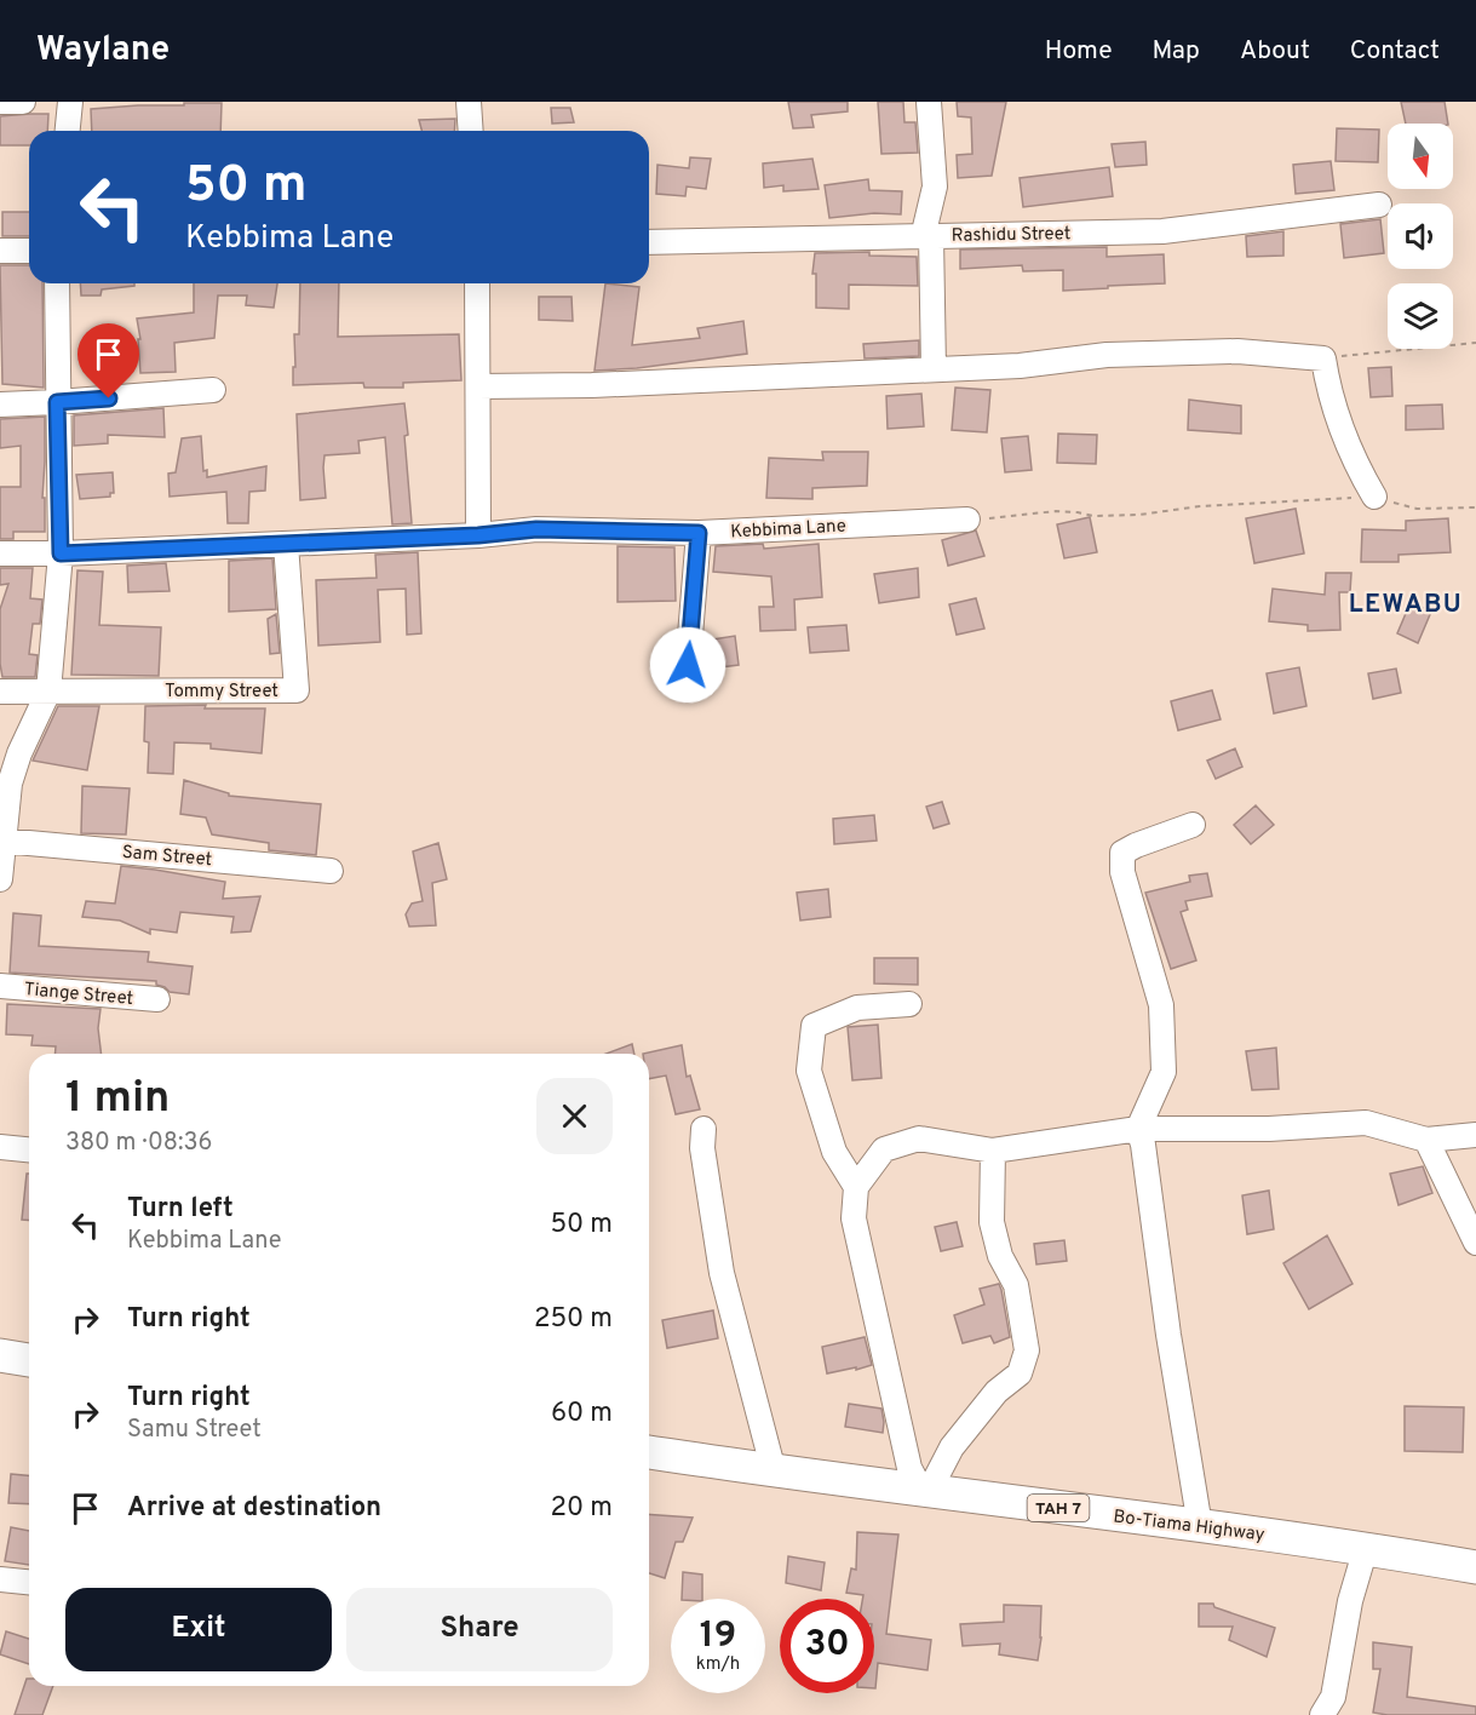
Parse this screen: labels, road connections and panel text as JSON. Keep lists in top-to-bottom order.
{
  "streets": {
    "highway": ["TAH 7", "Bo-Tiama Highway"],
    "street": [
      "Rashidu Street",
      "Kebbima Lane",
      "Tommy Street",
      "Sam Street",
      "Tiange Street"
    ]
  },
  "crossings": [
    ["Kebbima Lane", "Tommy Street"]
  ],
  "districts": ["LEWABU"],
  "north": "bottom",
  "page": {
    "header": "Waylane",
    "nav": [
      "Home",
      "Map",
      "About",
      "Contact"
    ],
    "turn": ["50 m", "Kebbima Lane"],
    "heading": ["1 min", "380 m · 08:36"],
    "list": [
      {
        "name": "Turn left",
        "note": "Kebbima Lane",
        "value": "50 m"
      },
      {
        "name": "Turn right",
        "value": "250 m"
      },
      {
        "name": "Turn right",
        "note": "Samu Street",
        "value": "60 m"
      },
      {
        "name": "Arrive at destination",
        "value": "20 m"
      }
    ],
    "buttons": ["Exit", "Share"],
    "speed": "19 km/h",
    "limit": "30"
  }
}
